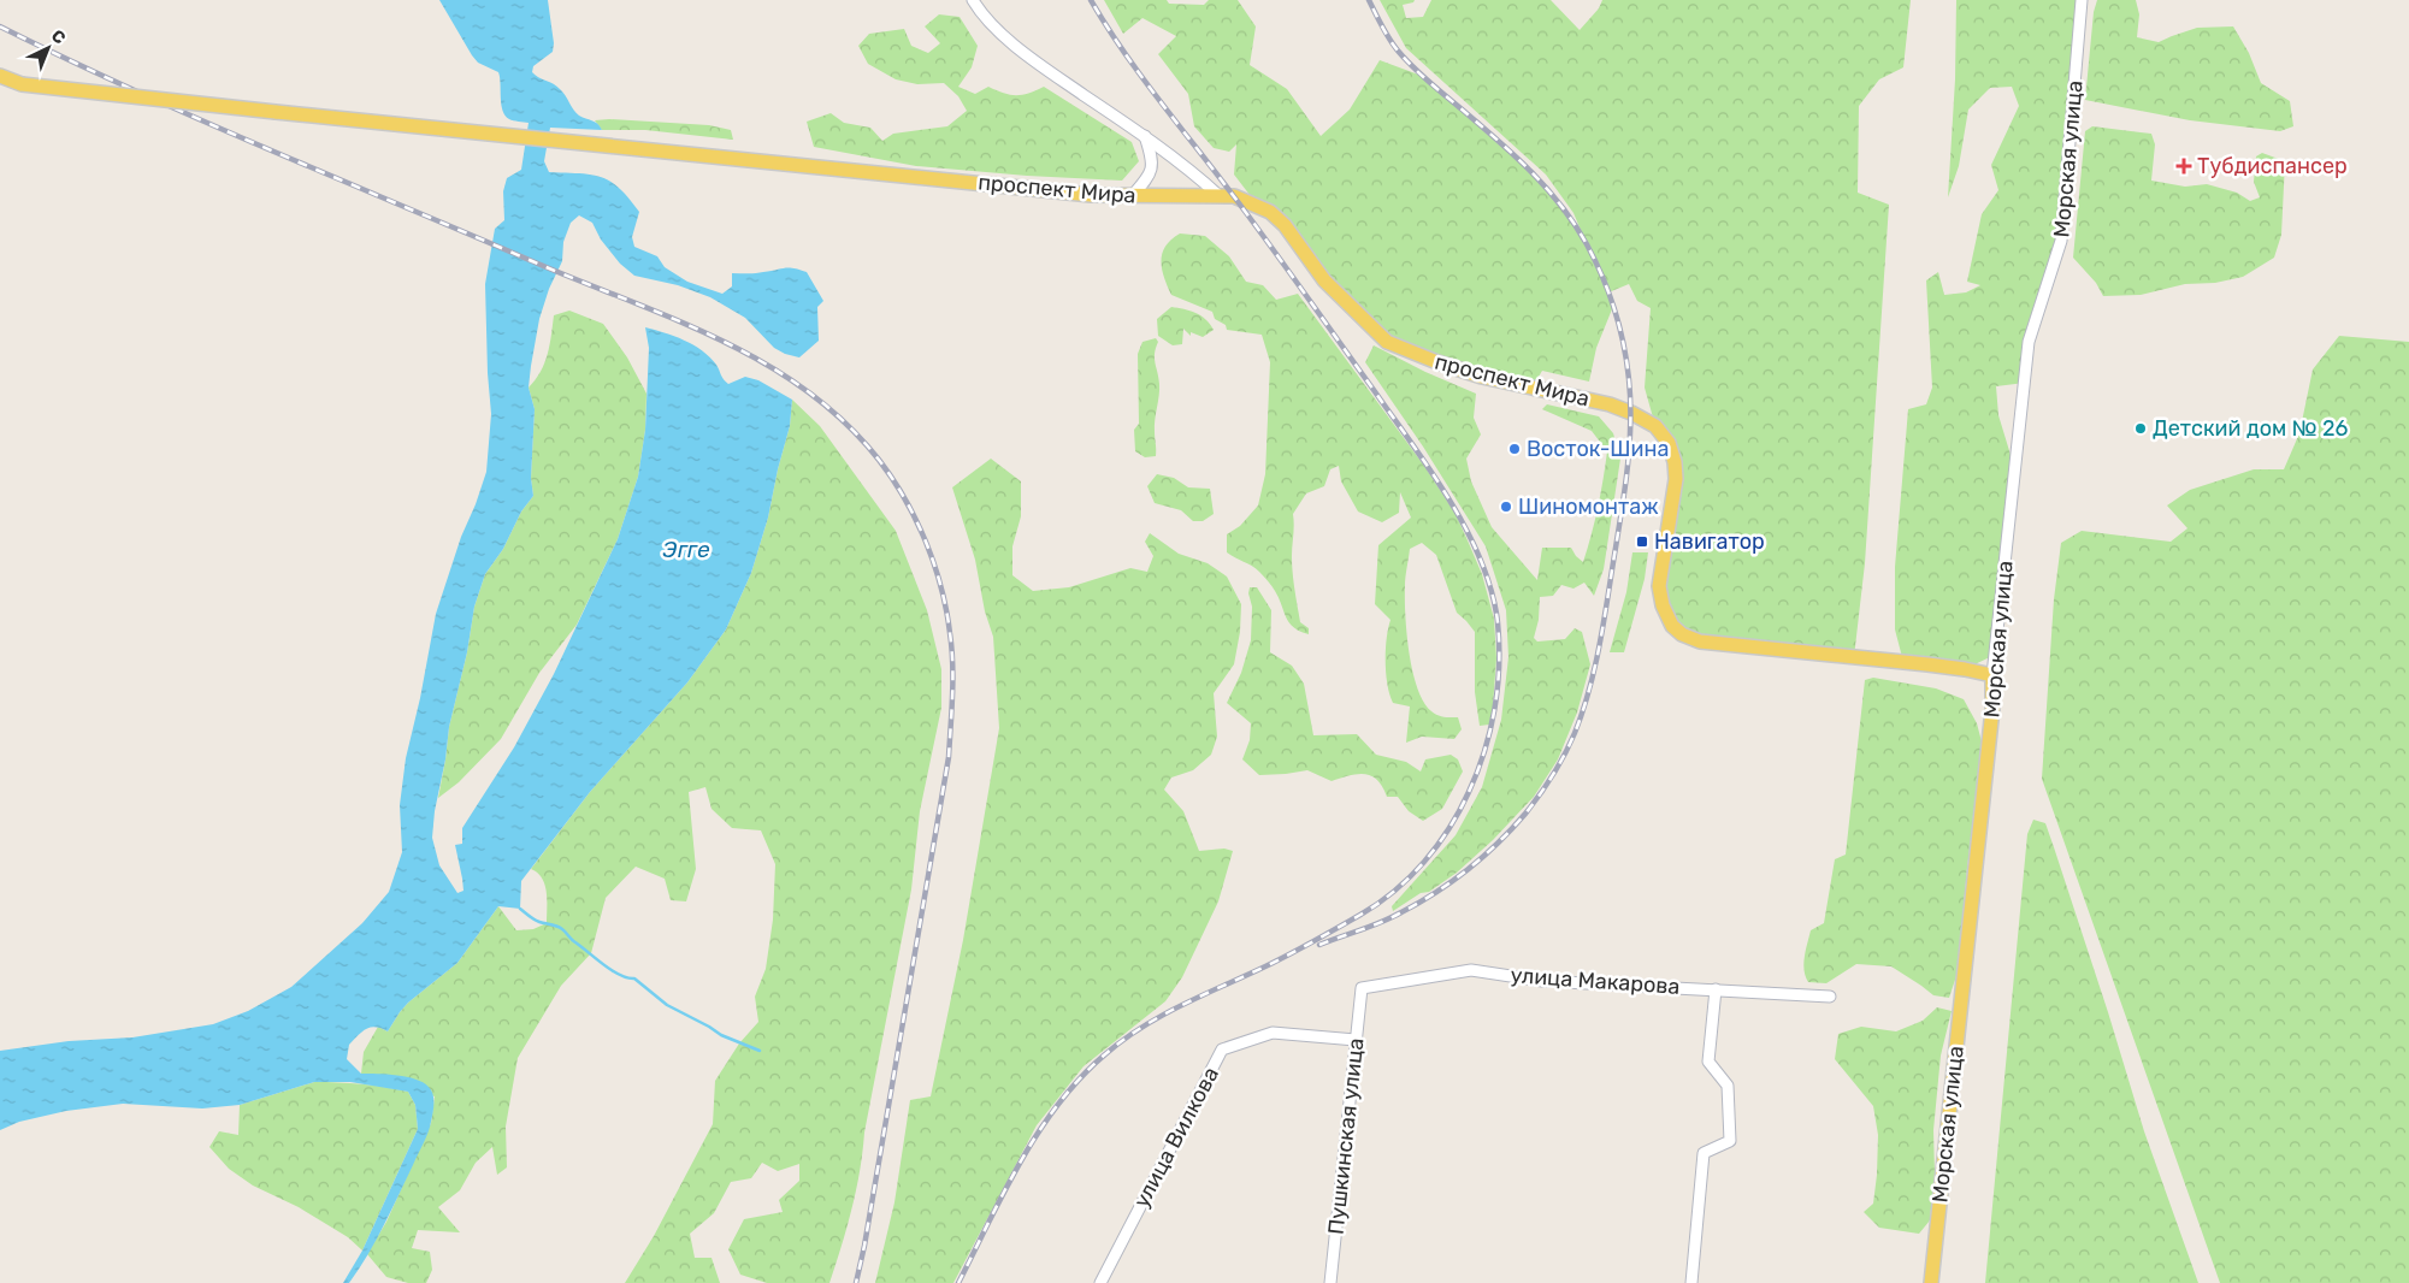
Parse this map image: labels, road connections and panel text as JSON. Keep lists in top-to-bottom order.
{
  "streets": {
    "main road": ["Морская улица", "проспект Мира"],
    "street": ["улица Макарова", "Пушкинская улица", "улица Вилкова"]
  },
  "crossings": [
    ["Морская улица", "проспект Мира"],
    ["улица Макарова", "Пушкинская улица"],
    ["Пушкинская улица", "улица Вилкова"]
  ],
  "water": ["Эгге"],
  "places": {
    "health": ["Тубдиспансер"],
    "other": ["Детский дом № 26", "Восток-Шина", "Шиномонтаж"],
    "transit": ["Навигатор"]
  },
  "north": "top right"
}
